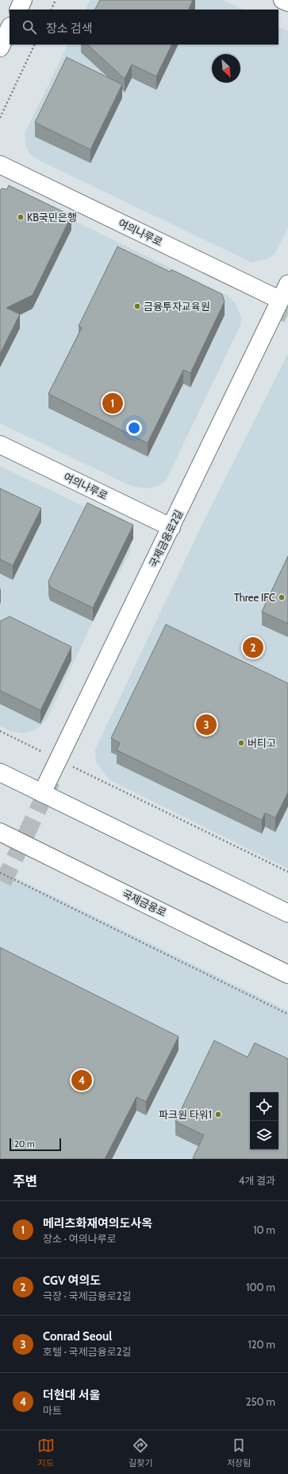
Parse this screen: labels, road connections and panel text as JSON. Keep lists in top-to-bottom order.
{
  "streets": {
    "street": ["여의나루로", "국제금융로2길", "국제금융로"]
  },
  "crossings": [
    ["여의나루로", "국제금융로2길"]
  ],
  "places": [
    "KB국민은행",
    "금융투자교육원",
    "Three IFC",
    "버티고",
    "파크원 타워1"
  ],
  "scale_bar": "20 m",
  "north": "bottom right",
  "page": {
    "search": "장소 검색",
    "pins": [
      "1",
      "2",
      "3",
      "4"
    ],
    "scale": "20 m",
    "heading": ["주변", "4개 결과"],
    "list": [
      {
        "mark": "1",
        "name": "메리츠화재여의도사옥",
        "note": "장소 · 여의나루로",
        "value": "10 m"
      },
      {
        "mark": "2",
        "name": "CGV 여의도",
        "note": "극장 · 국제금융로2길",
        "value": "100 m"
      },
      {
        "mark": "3",
        "name": "Conrad Seoul",
        "note": "호텔 · 국제금융로2길",
        "value": "120 m"
      },
      {
        "mark": "4",
        "name": "더현대 서울",
        "note": "마트",
        "value": "250 m"
      }
    ],
    "nav": ["지도", "길찾기", "저장됨"]
  }
}
